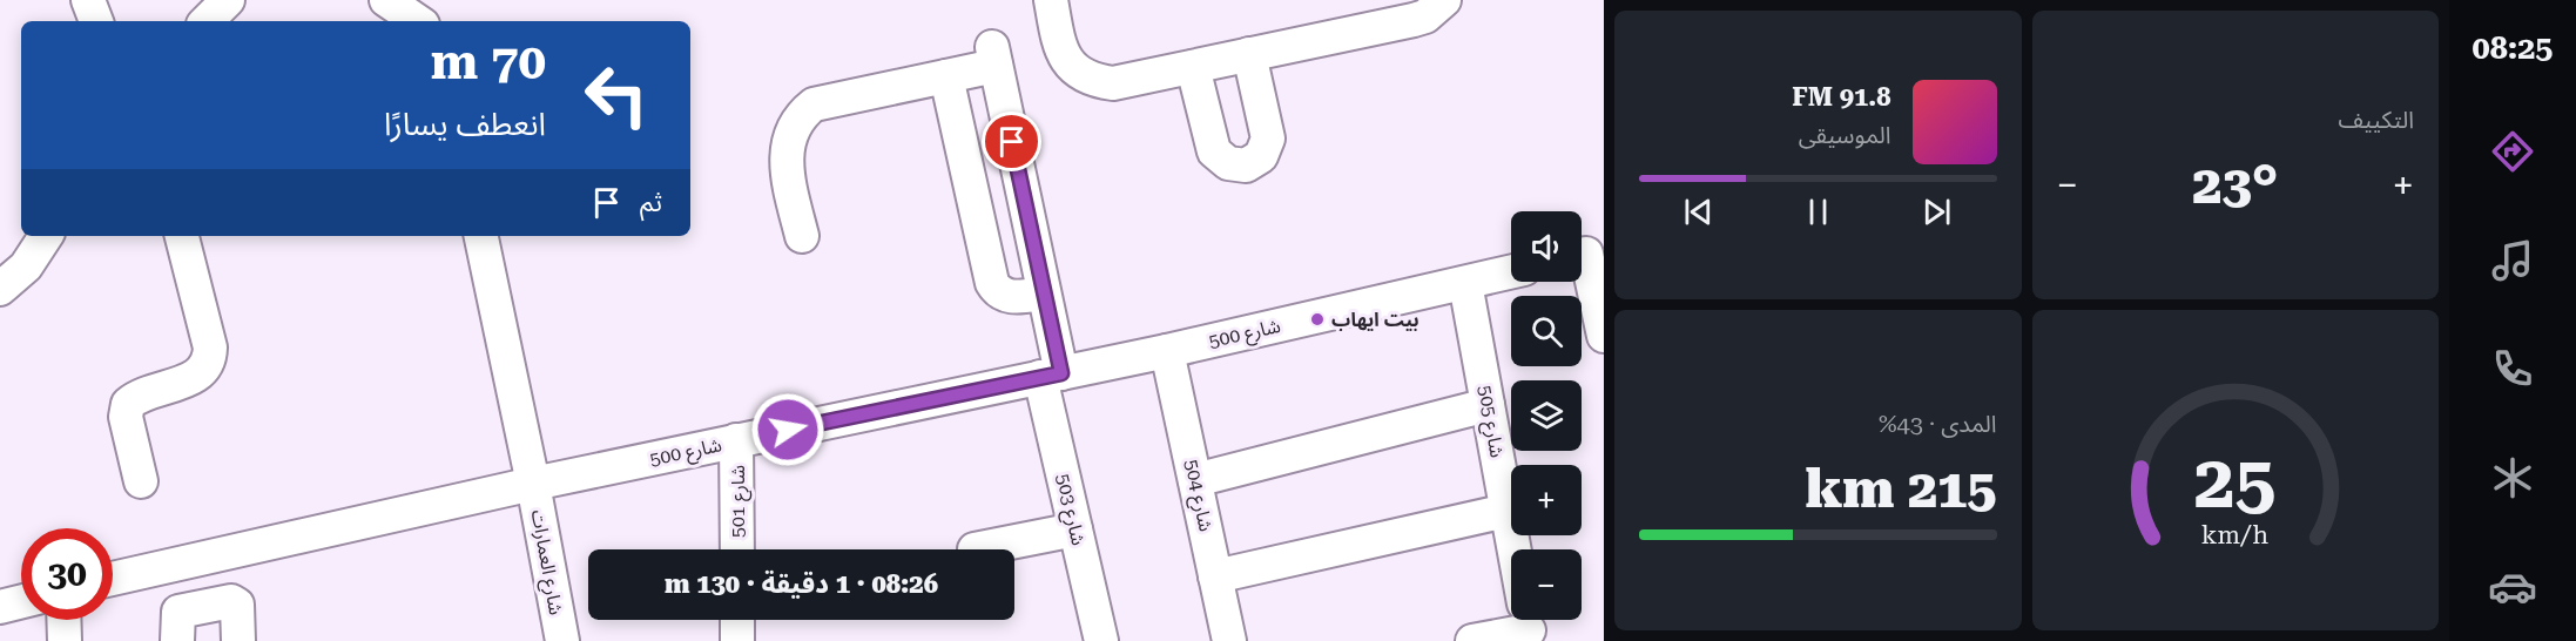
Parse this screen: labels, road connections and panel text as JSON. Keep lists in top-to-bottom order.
{
  "streets": {
    "street": [
      "شارع 500",
      "شارع 505",
      "شارع 504",
      "شارع 501",
      "شارع 503",
      "شارع العمارات"
    ]
  },
  "crossings": [
    ["شارع 500", "شارع 505"],
    ["شارع 500", "شارع 504"],
    ["شارع 500", "شارع 501"],
    ["شارع 500", "شارع 503"],
    ["شارع 500", "شارع العمارات"]
  ],
  "places": ["بيت ايهاب"],
  "page": {
    "tabs": "08:25",
    "tile": [
      "التكييف",
      ["المدى · 43%", "215 km"]
    ],
    "turn": ["70 m", "انعطف يسارًا"],
    "song": ["91.8 FM", "الموسيقى"],
    "heat": ["−", "23°", "+"],
    "then": "ثم",
    "map_buttons": ["+", "−"],
    "limit": "30",
    "trip": "08:26 · 1 دقيقة · 130 m",
    "gauge": ["25", "km/h"]
  }
}
